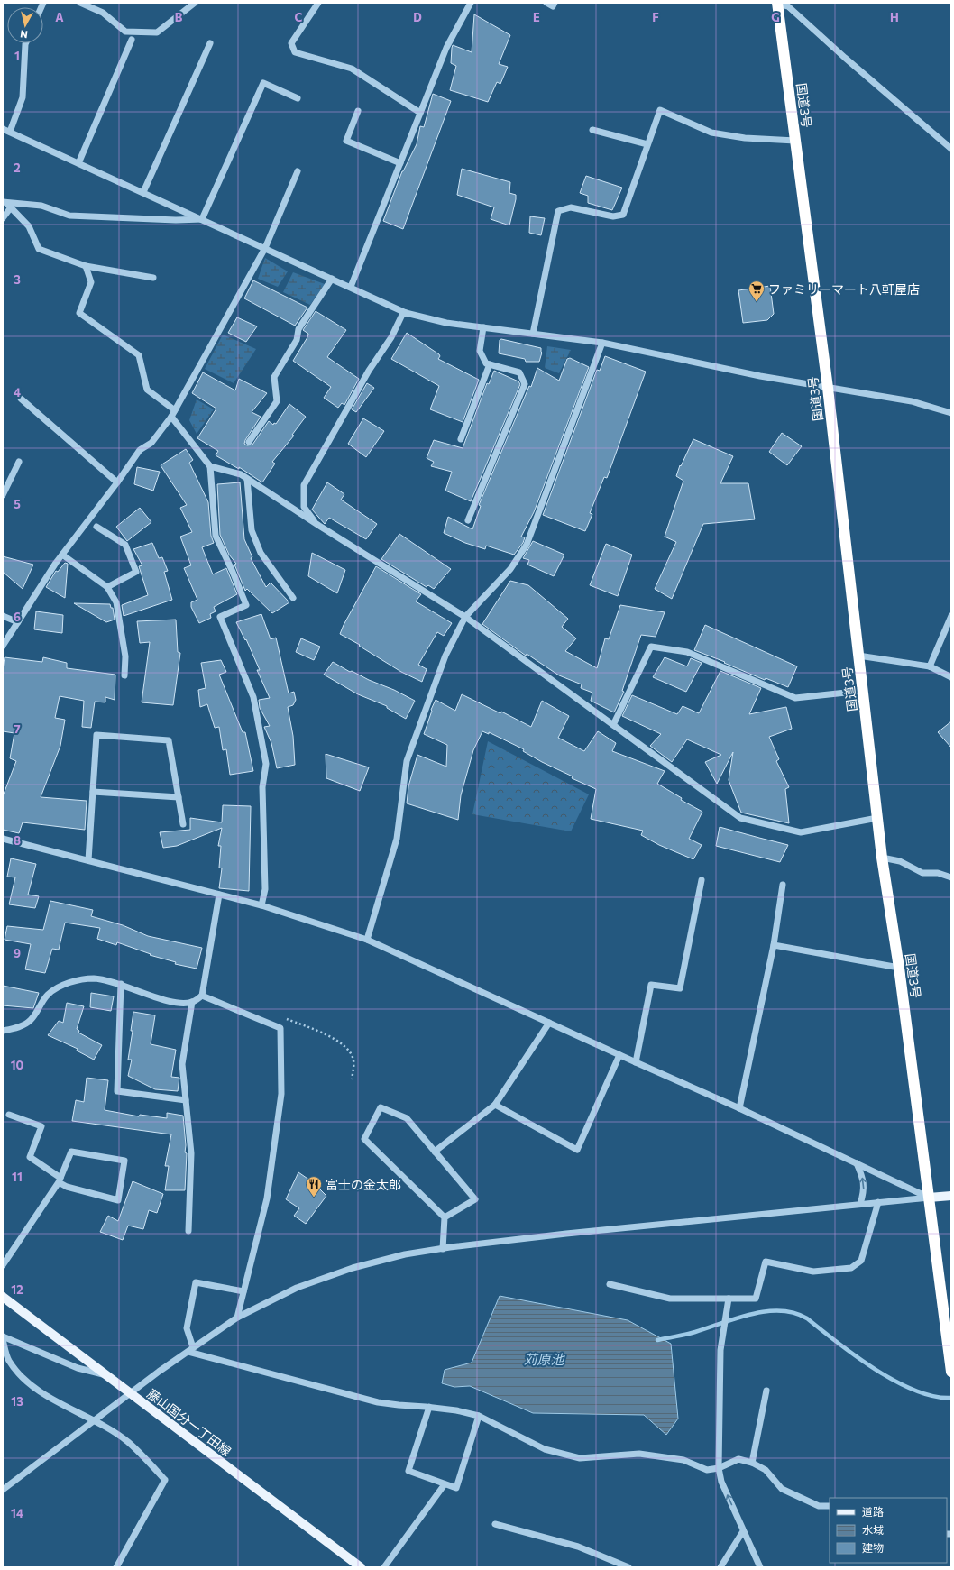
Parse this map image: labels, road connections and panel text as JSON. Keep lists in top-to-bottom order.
{
  "streets": {
    "highway": ["国道3号"],
    "main road": ["藤山国分一丁田線"]
  },
  "water": ["苅原池"],
  "places": {
    "supermarket": ["ファミリーマート八軒屋店"],
    "restaurant": ["富士の金太郎"]
  },
  "legend": ["道路", "水域", "建物"],
  "north": "bottom",
  "grid": {
    "columns": [
      "A",
      "B",
      "C",
      "D",
      "E",
      "F",
      "G",
      "H"
    ],
    "rows": [
      "1",
      "2",
      "3",
      "4",
      "5",
      "6",
      "7",
      "8",
      "9",
      "10",
      "11",
      "12",
      "13",
      "14"
    ]
  }
}
